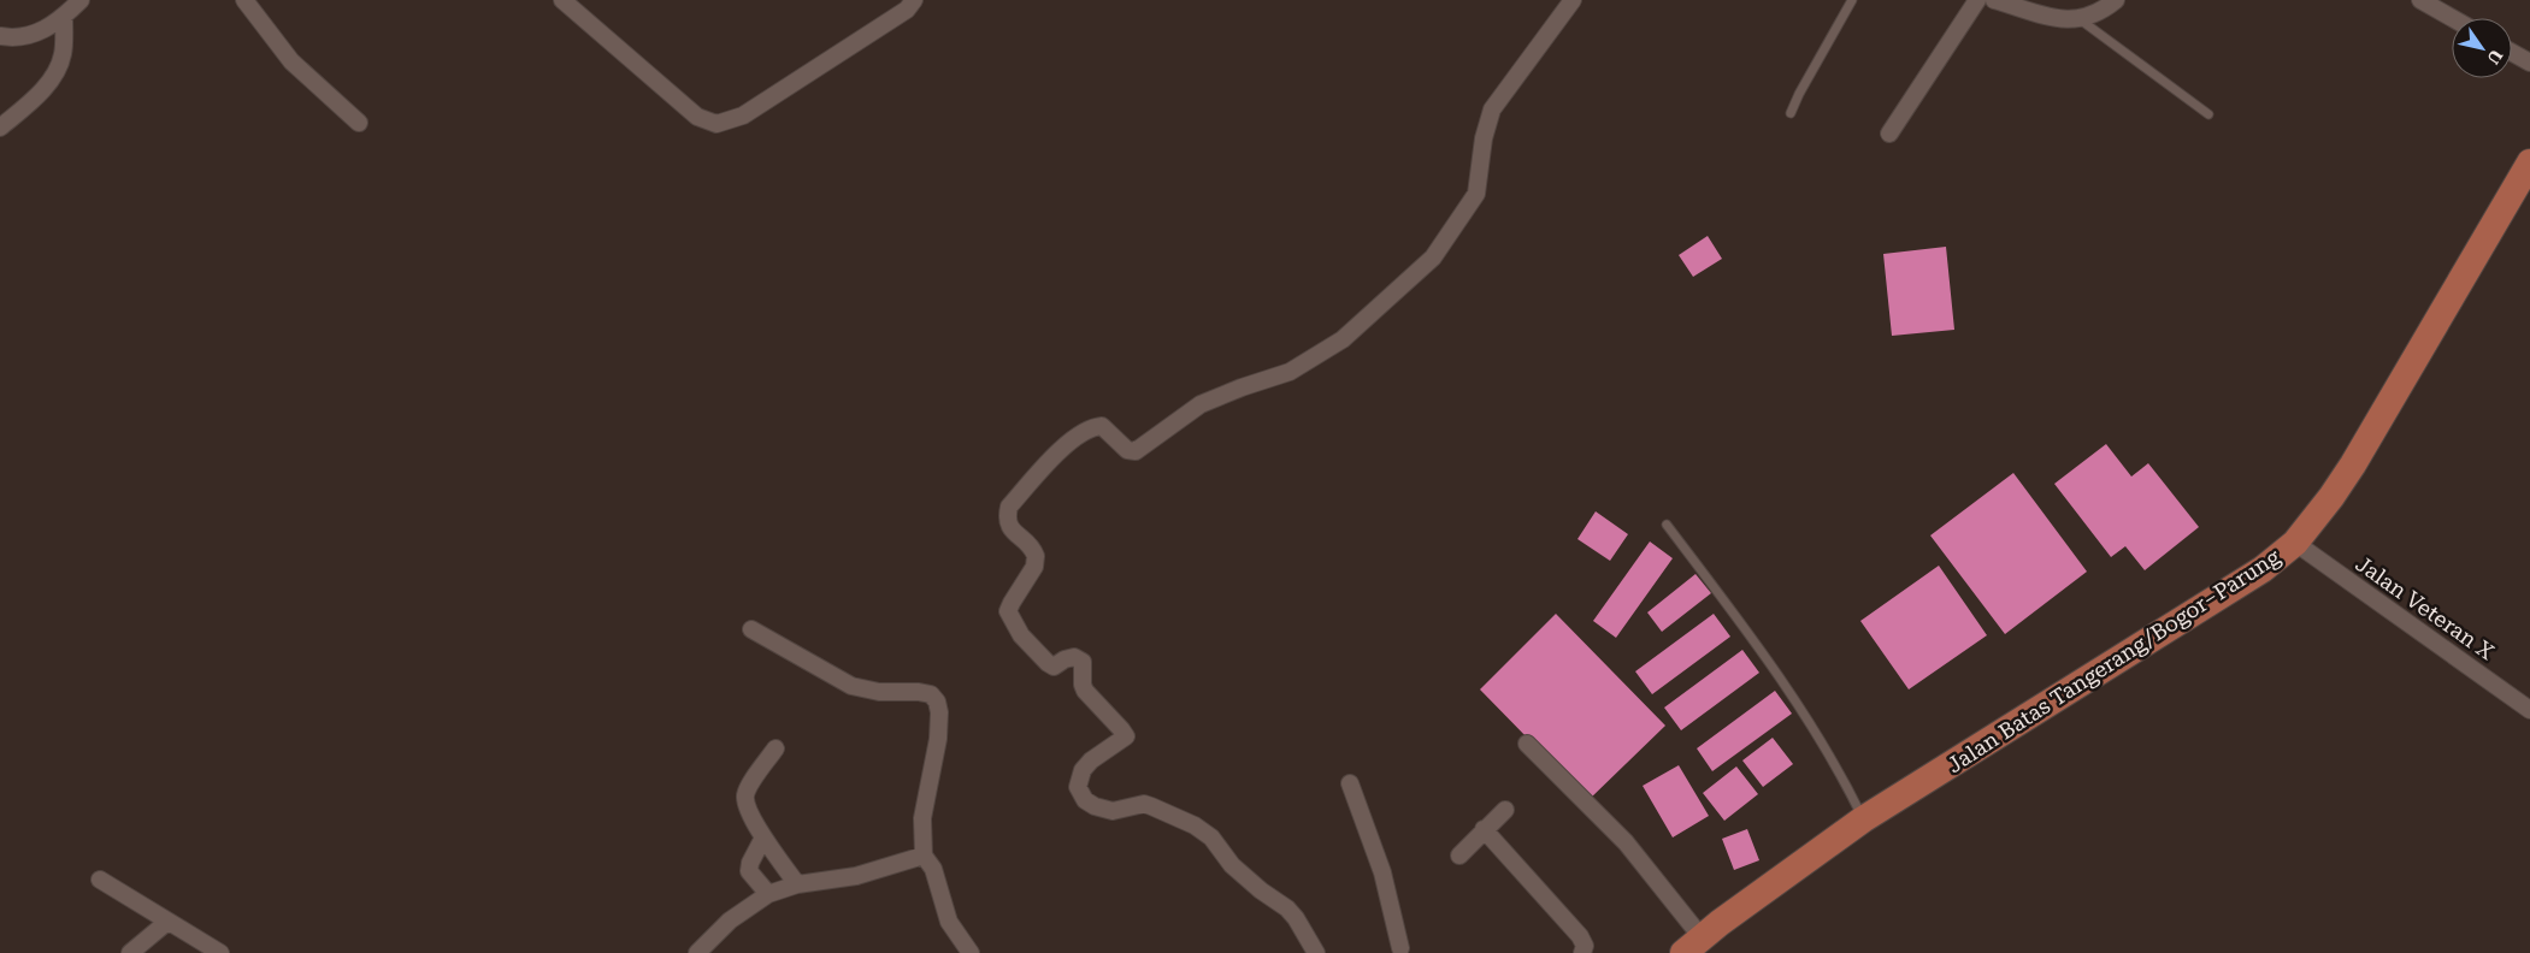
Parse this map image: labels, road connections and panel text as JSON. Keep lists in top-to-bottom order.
{
  "streets": {
    "main road": ["Jalan Batas Tangerang/Bogor–Parung"],
    "street": ["Jalan Veteran X"]
  },
  "crossings": [
    ["Jalan Veteran X", "Jalan Batas Tangerang/Bogor–Parung"]
  ],
  "north": "bottom right"
}
